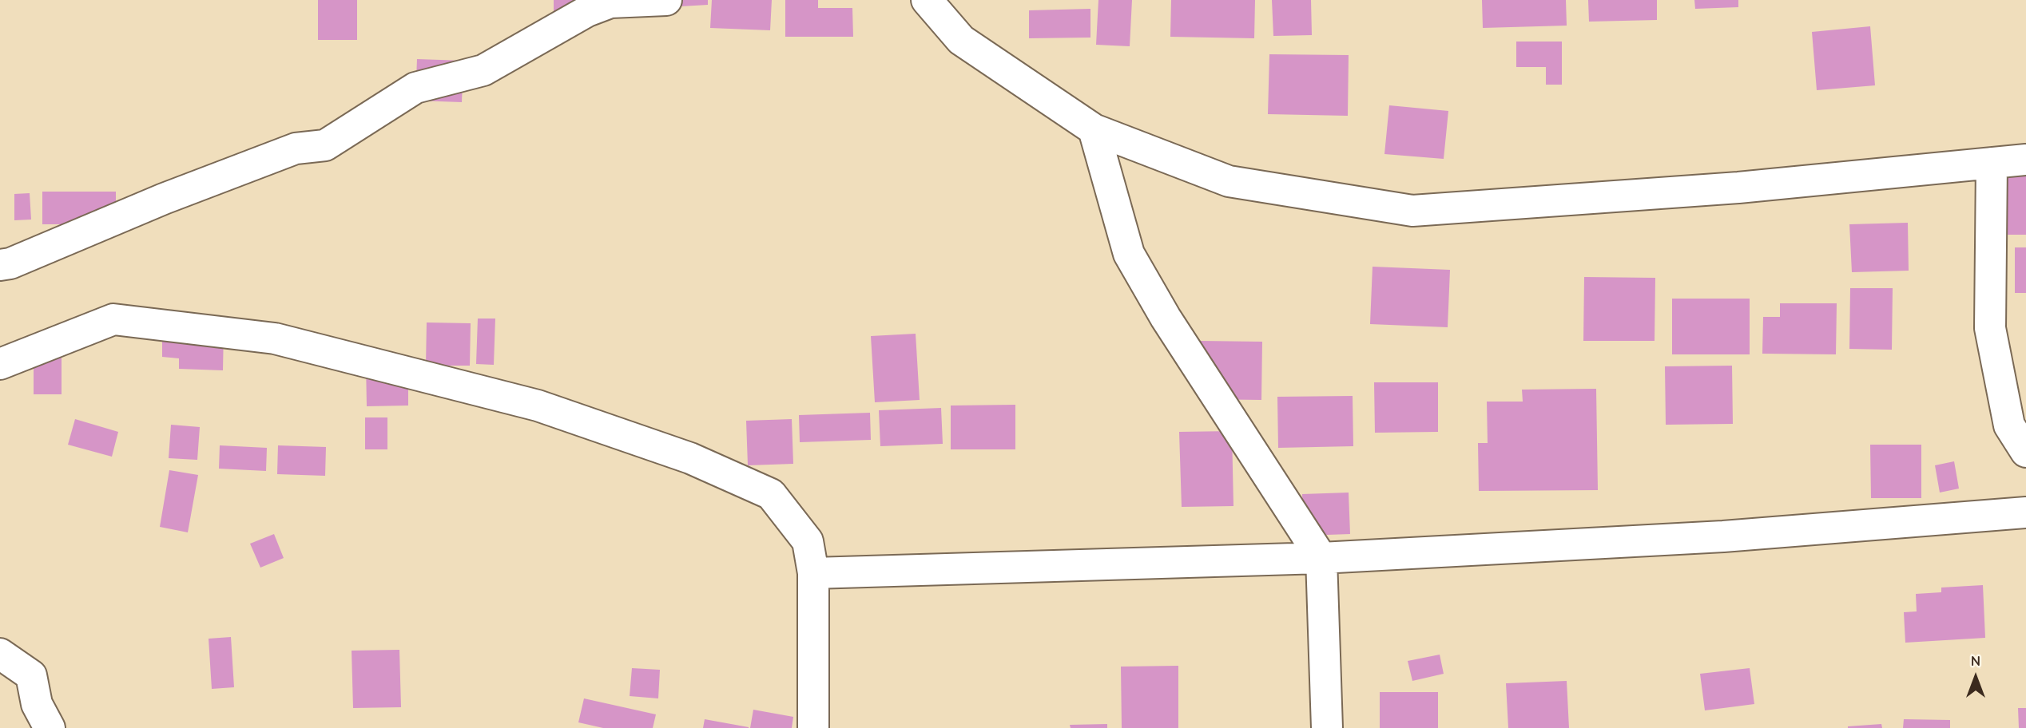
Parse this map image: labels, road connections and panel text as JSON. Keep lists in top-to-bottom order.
{
  "north": "top"
}
